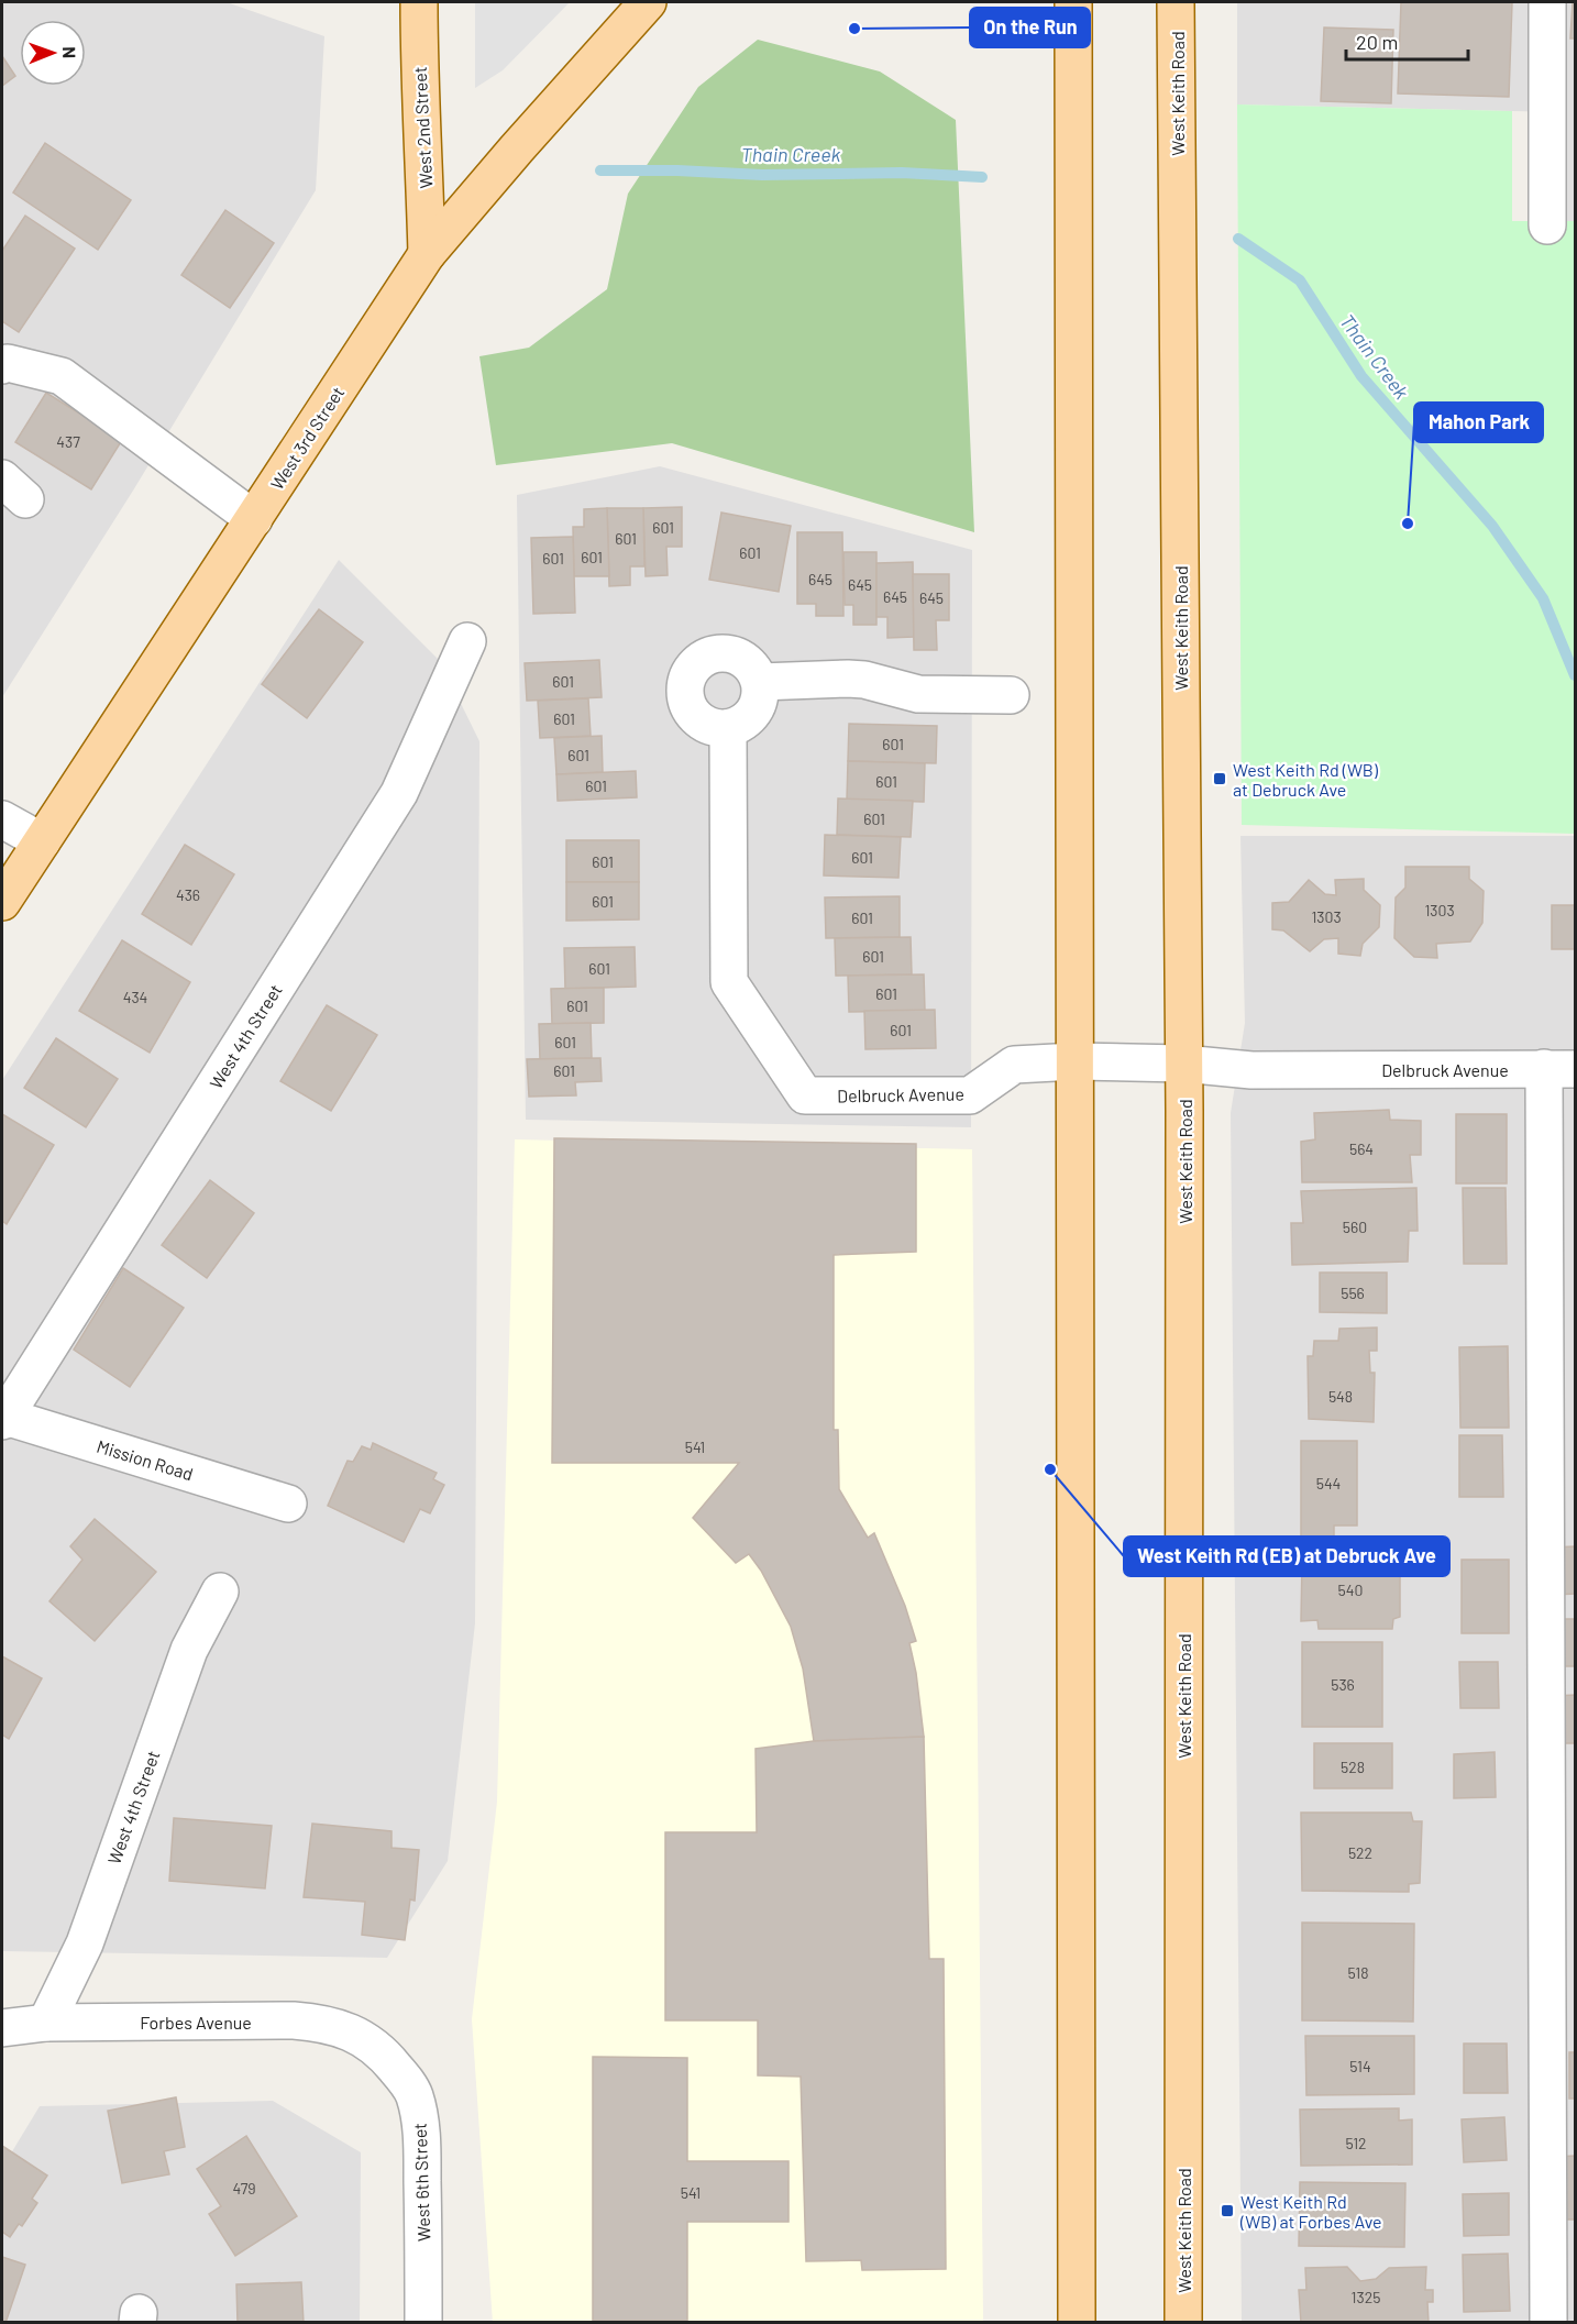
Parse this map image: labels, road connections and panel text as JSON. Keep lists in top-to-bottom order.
{
  "streets": {
    "main road": ["West Keith Road", "West 2nd Street", "West 3rd Street"],
    "street": [
      "West 4th Street",
      "Delbruck Avenue",
      "Mission Road",
      "Forbes Avenue",
      "West 6th Street"
    ]
  },
  "crossings": [
    ["West Keith Road", "Delbruck Avenue"],
    ["West 2nd Street", "West 3rd Street"],
    ["West 4th Street", "Mission Road"],
    ["West 4th Street", "Forbes Avenue"],
    ["Forbes Avenue", "West 6th Street"]
  ],
  "water": ["Thain Creek"],
  "places": {
    "other": ["On the Run", "Mahon Park", "West Keith Rd (EB) at Debruck Ave"],
    "transit": ["West Keith Rd (WB) at Debruck Ave", "West Keith Rd (WB) at Forbes Ave"]
  },
  "house_numbers": [
    "437",
    "601",
    "601",
    "601",
    "601",
    "601",
    "645",
    "645",
    "645",
    "645",
    "601",
    "601",
    "601",
    "601",
    "601",
    "601",
    "601",
    "601",
    "601",
    "436",
    "601",
    "1303",
    "1303",
    "601",
    "601",
    "601",
    "601",
    "434",
    "601",
    "601",
    "601",
    "601",
    "564",
    "560",
    "556",
    "548",
    "541",
    "544",
    "540",
    "536",
    "528",
    "522",
    "518",
    "514",
    "512",
    "479",
    "541",
    "1325"
  ],
  "scale_bar": "20 m",
  "north": "right"
}
